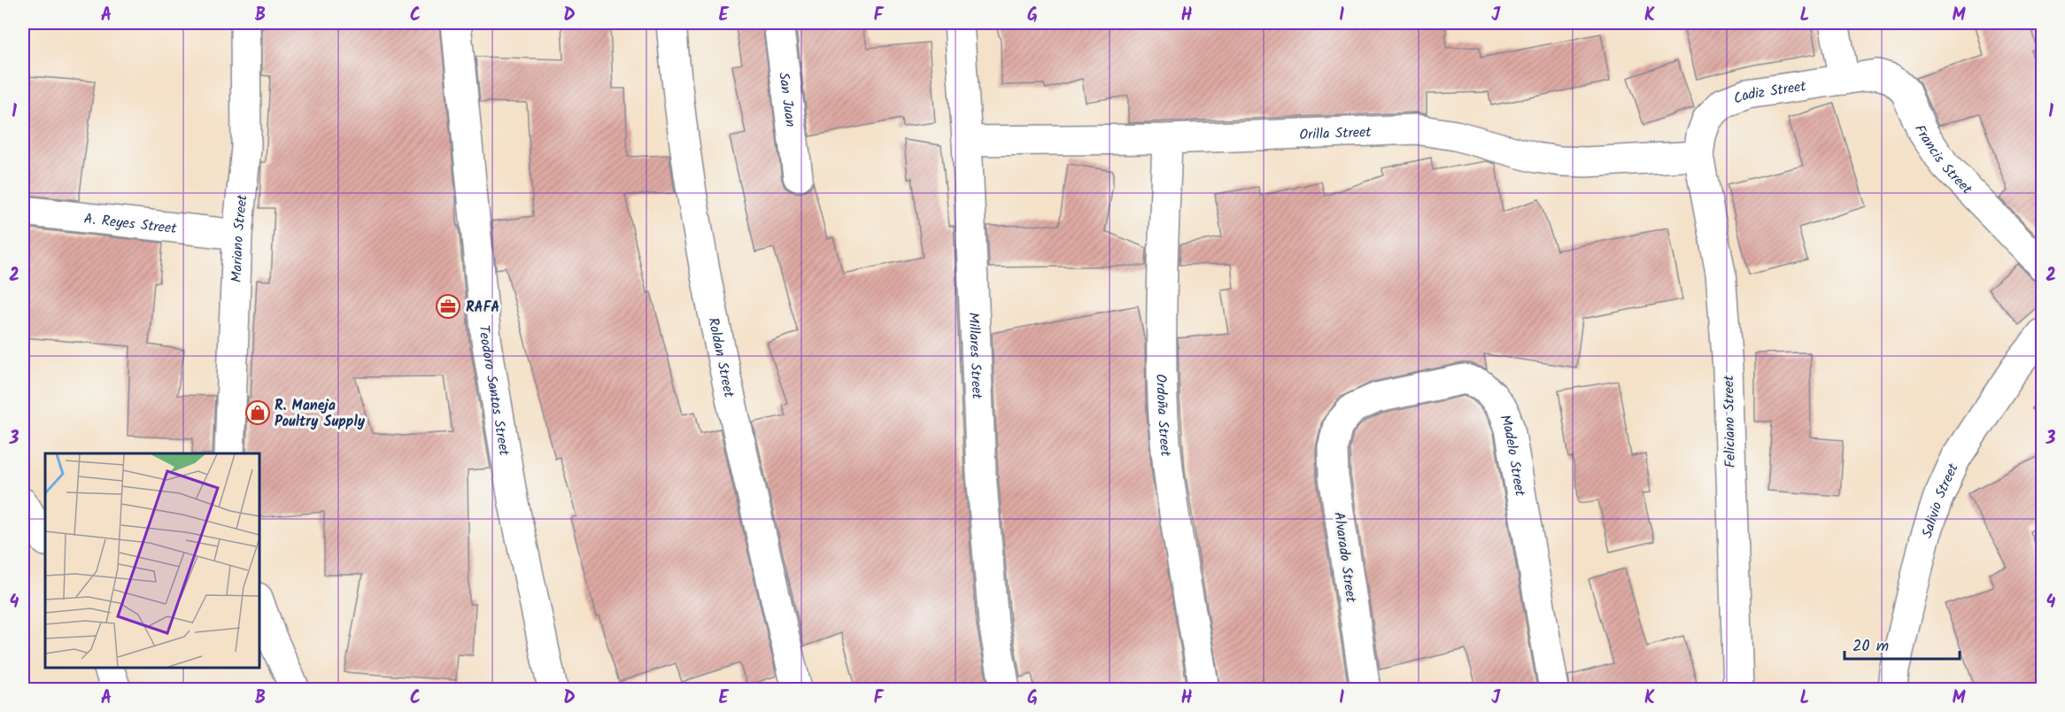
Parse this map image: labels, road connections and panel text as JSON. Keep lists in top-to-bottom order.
{
  "streets": {
    "street": [
      "Cadiz Street",
      "San Juan",
      "Orilla Street",
      "Francis Street",
      "A. Reyes Street",
      "Mariano Street",
      "Millares Street",
      "Roldan Street",
      "Teodoro Santos Street",
      "Ordoña Street",
      "Feliciano Street",
      "Madelo Street",
      "Salivio Street",
      "Alvarado Street"
    ]
  },
  "crossings": [
    ["Cadiz Street", "Orilla Street"],
    ["Cadiz Street", "Francis Street"],
    ["Cadiz Street", "Feliciano Street"],
    ["Orilla Street", "Millares Street"],
    ["Orilla Street", "Ordoña Street"],
    ["Orilla Street", "Feliciano Street"],
    ["A. Reyes Street", "Mariano Street"],
    ["Madelo Street", "Alvarado Street"]
  ],
  "places": {
    "office": ["RAFA"],
    "shop": ["R. Maneja Poultry Supply"]
  },
  "scale_bar": "20 m",
  "grid": {
    "columns": [
      "A",
      "B",
      "C",
      "D",
      "E",
      "F",
      "G",
      "H",
      "I",
      "J",
      "K",
      "L",
      "M"
    ],
    "rows": [
      "1",
      "2",
      "3",
      "4"
    ]
  }
}
